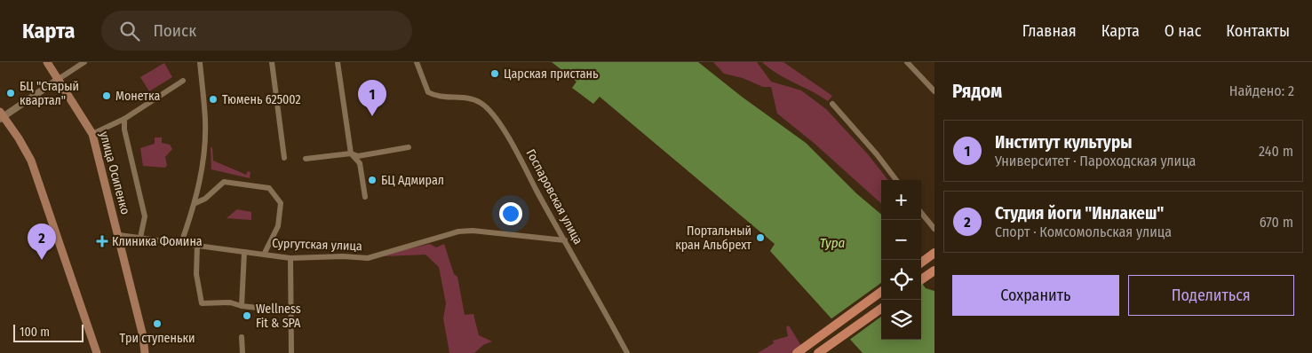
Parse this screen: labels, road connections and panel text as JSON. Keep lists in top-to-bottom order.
{
  "streets": {
    "main road": ["улица Осипенко"],
    "street": ["Госпаровская улица", "Сургутская улица"]
  },
  "crossings": [
    ["улица Осипенко", "Сургутская улица"],
    ["Госпаровская улица", "Сургутская улица"]
  ],
  "water": ["Тура"],
  "places": {
    "other": [
      "Царская пристань",
      "БЦ \"Старый квартал\"",
      "Монетка",
      "Тюмень 625002",
      "БЦ Адмирал",
      "Портальный кран Альбрехт",
      "Wellness Fit & SPA",
      "Три ступеньки"
    ],
    "health": ["Клиника Фомина"]
  },
  "scale_bar": "100 m",
  "page": {
    "header": "Карта",
    "search": "Поиск",
    "nav": [
      "Главная",
      "Карта",
      "О нас",
      "Контакты"
    ],
    "heading": ["Рядом", "Найдено: 2"],
    "pins": ["1", "2"],
    "list": [
      {
        "mark": "1",
        "name": "Институт культуры",
        "note": "Университет · Пароходская улица",
        "value": "240 m"
      },
      {
        "mark": "2",
        "name": "Студия йоги \"Инлакеш\"",
        "note": "Спорт · Комсомольская улица",
        "value": "670 m"
      }
    ],
    "map_buttons": ["+", "−"],
    "buttons": ["Сохранить", "Поделиться"],
    "scale": "100 m"
  }
}
